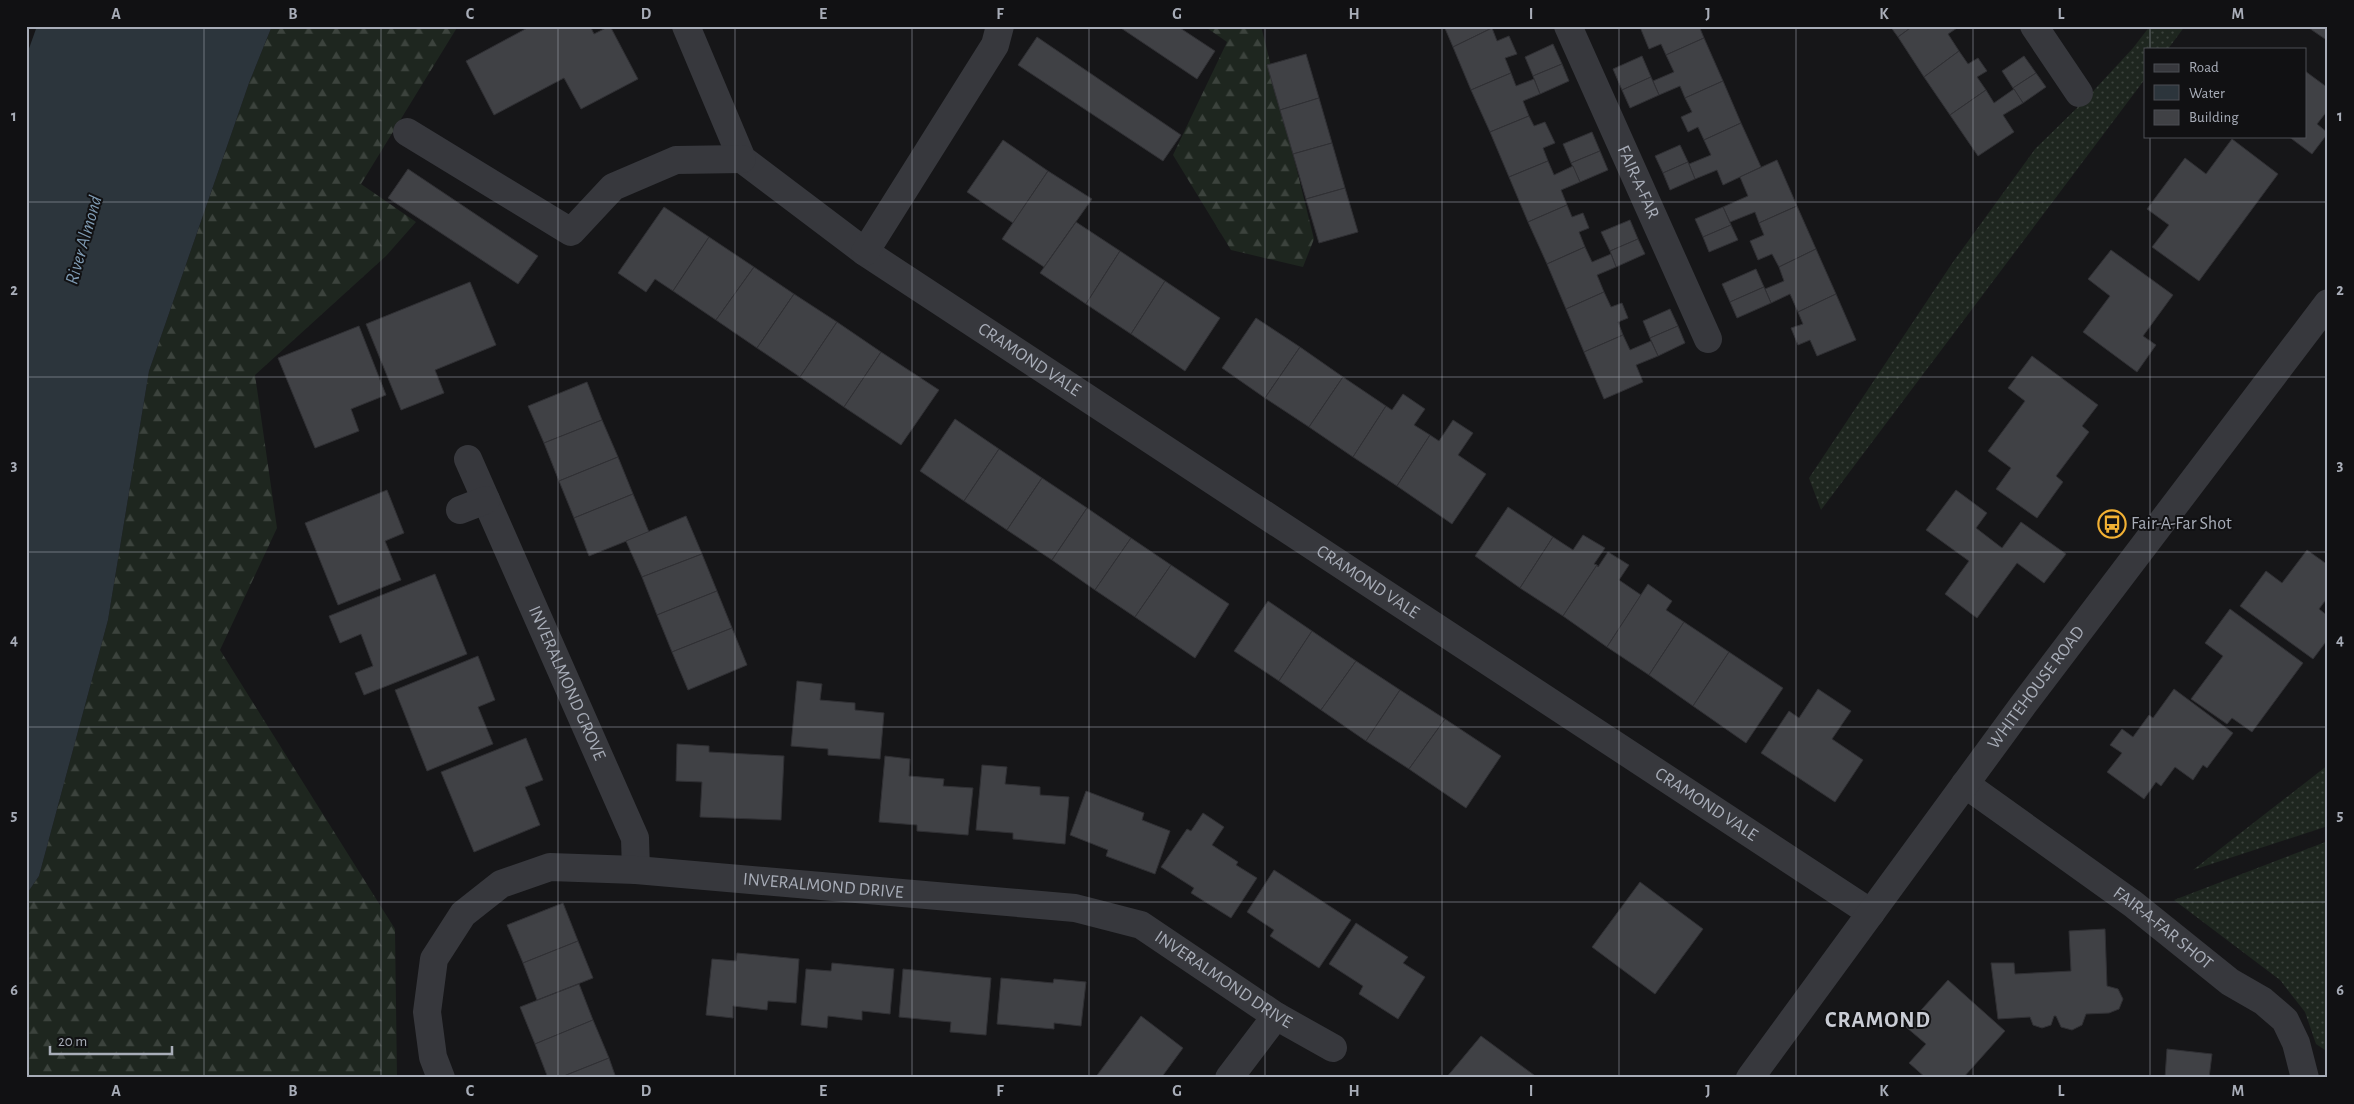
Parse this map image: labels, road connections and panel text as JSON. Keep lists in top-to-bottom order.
{
  "streets": {
    "street": [
      "FAIR-A-FAR",
      "CRAMOND VALE",
      "INVERALMOND GROVE",
      "WHITEHOUSE ROAD",
      "INVERALMOND DRIVE",
      "FAIR-A-FAR SHOT"
    ]
  },
  "crossings": [
    ["CRAMOND VALE", "WHITEHOUSE ROAD"],
    ["INVERALMOND GROVE", "INVERALMOND DRIVE"],
    ["WHITEHOUSE ROAD", "FAIR-A-FAR SHOT"]
  ],
  "districts": ["CRAMOND"],
  "water": ["River Almond"],
  "places": {
    "bus stop": ["Fair-A-Far Shot"]
  },
  "legend": ["Road", "Water", "Building"],
  "scale_bar": "20 m",
  "grid": {
    "columns": [
      "A",
      "B",
      "C",
      "D",
      "E",
      "F",
      "G",
      "H",
      "I",
      "J",
      "K",
      "L",
      "M"
    ],
    "rows": [
      "1",
      "2",
      "3",
      "4",
      "5",
      "6"
    ]
  }
}
